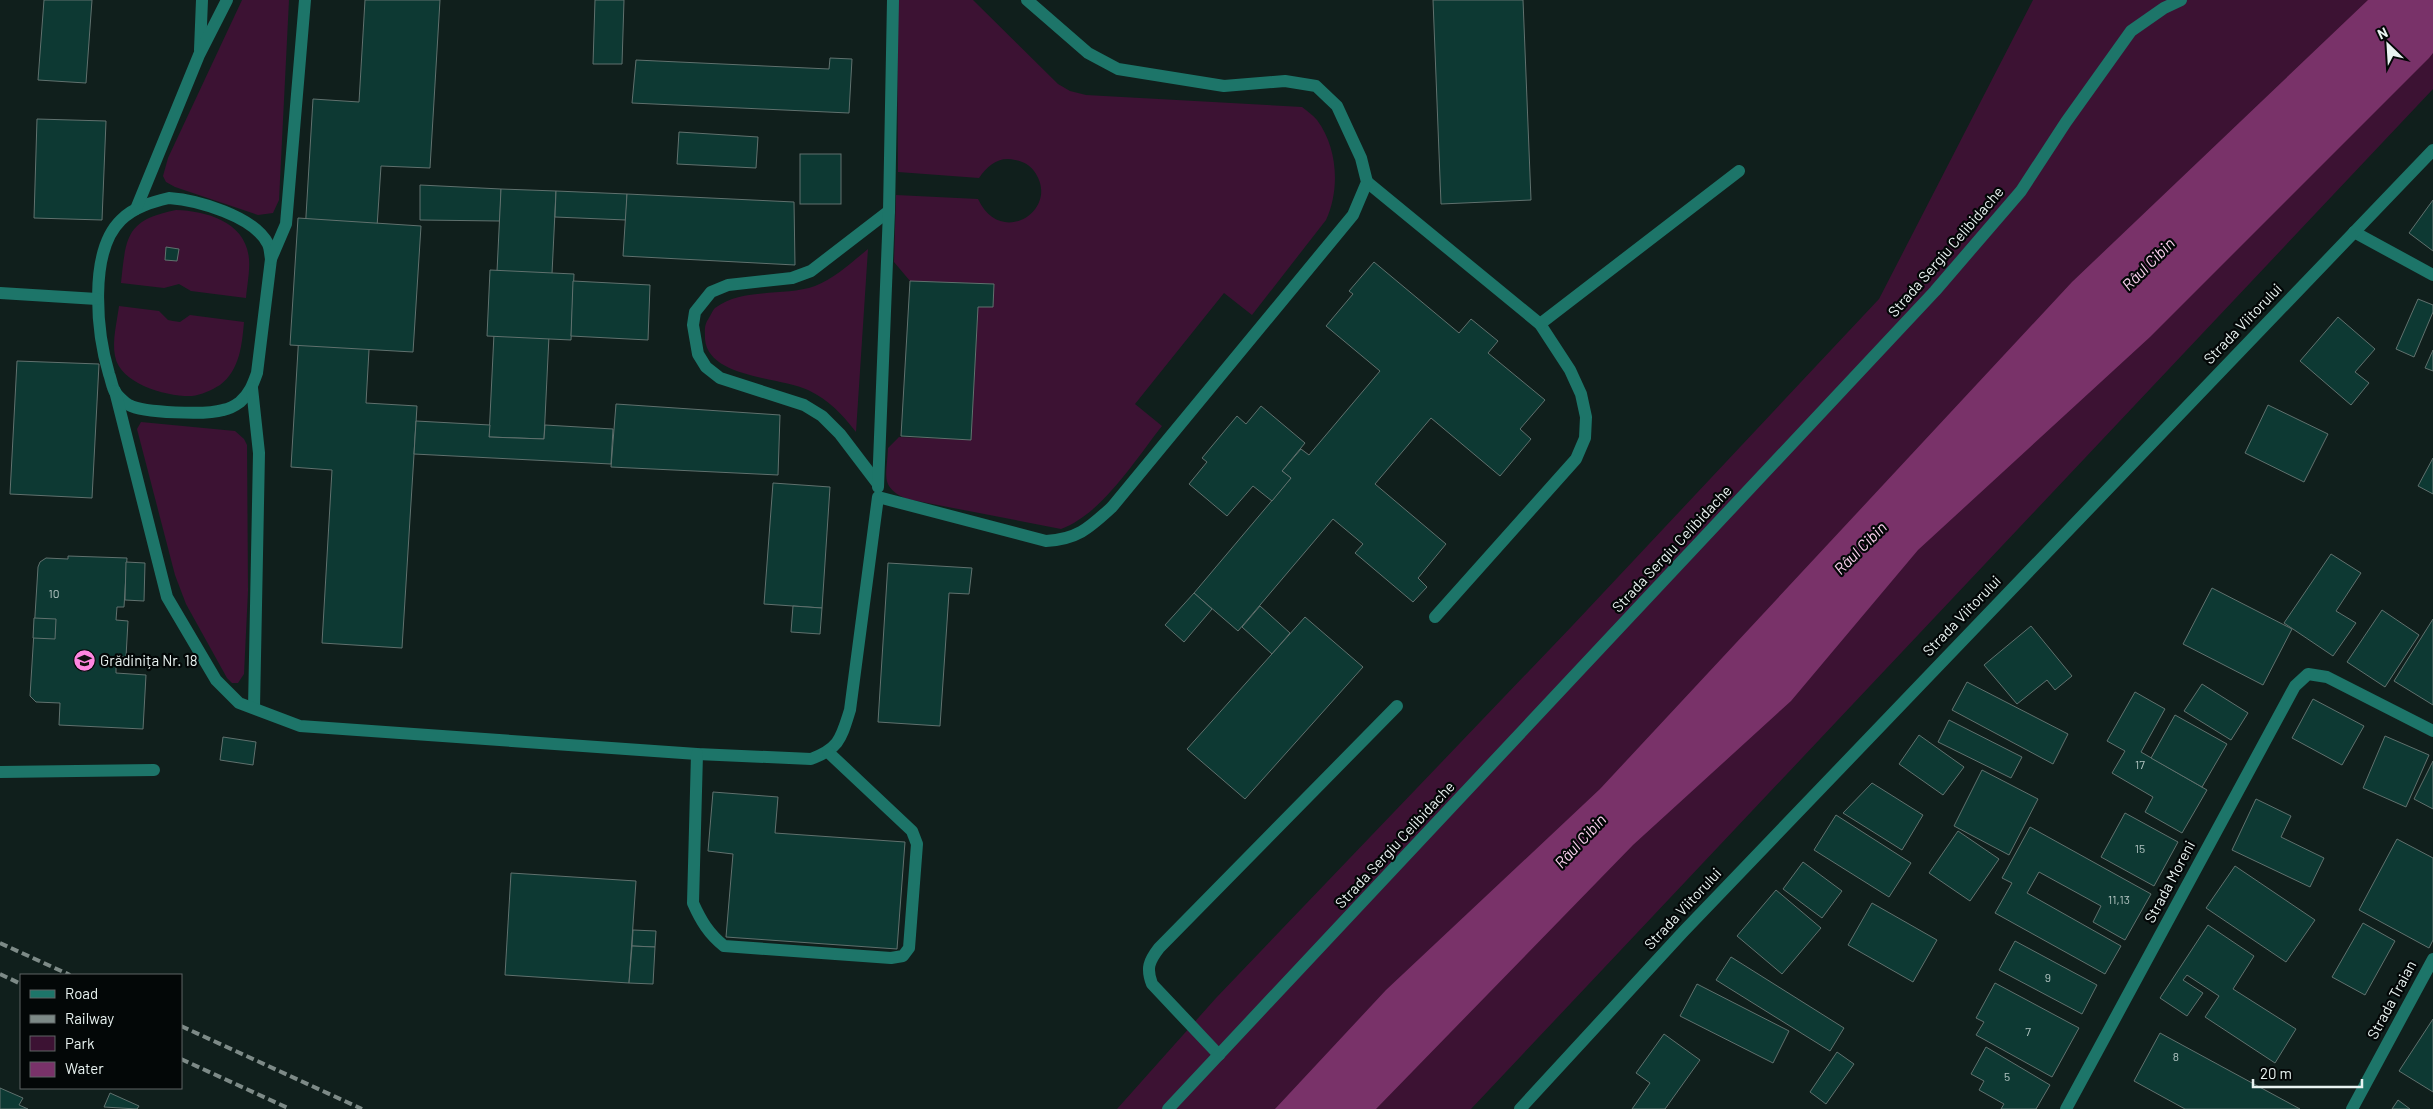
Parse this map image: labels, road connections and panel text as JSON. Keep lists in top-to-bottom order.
{
  "streets": {
    "street": [
      "Strada Sergiu Celibidache",
      "Strada Viitorului",
      "Strada Moreni",
      "Strada Traian"
    ]
  },
  "water": ["Râul Cibin"],
  "places": {
    "school or university": ["Grădinița Nr. 18"]
  },
  "house_numbers": [
    "10",
    "17",
    "15",
    "11,13",
    "9",
    "7",
    "8",
    "5"
  ],
  "legend": [
    "Road",
    "Railway",
    "Park",
    "Water"
  ],
  "scale_bar": "20 m",
  "north": "top left"
}
